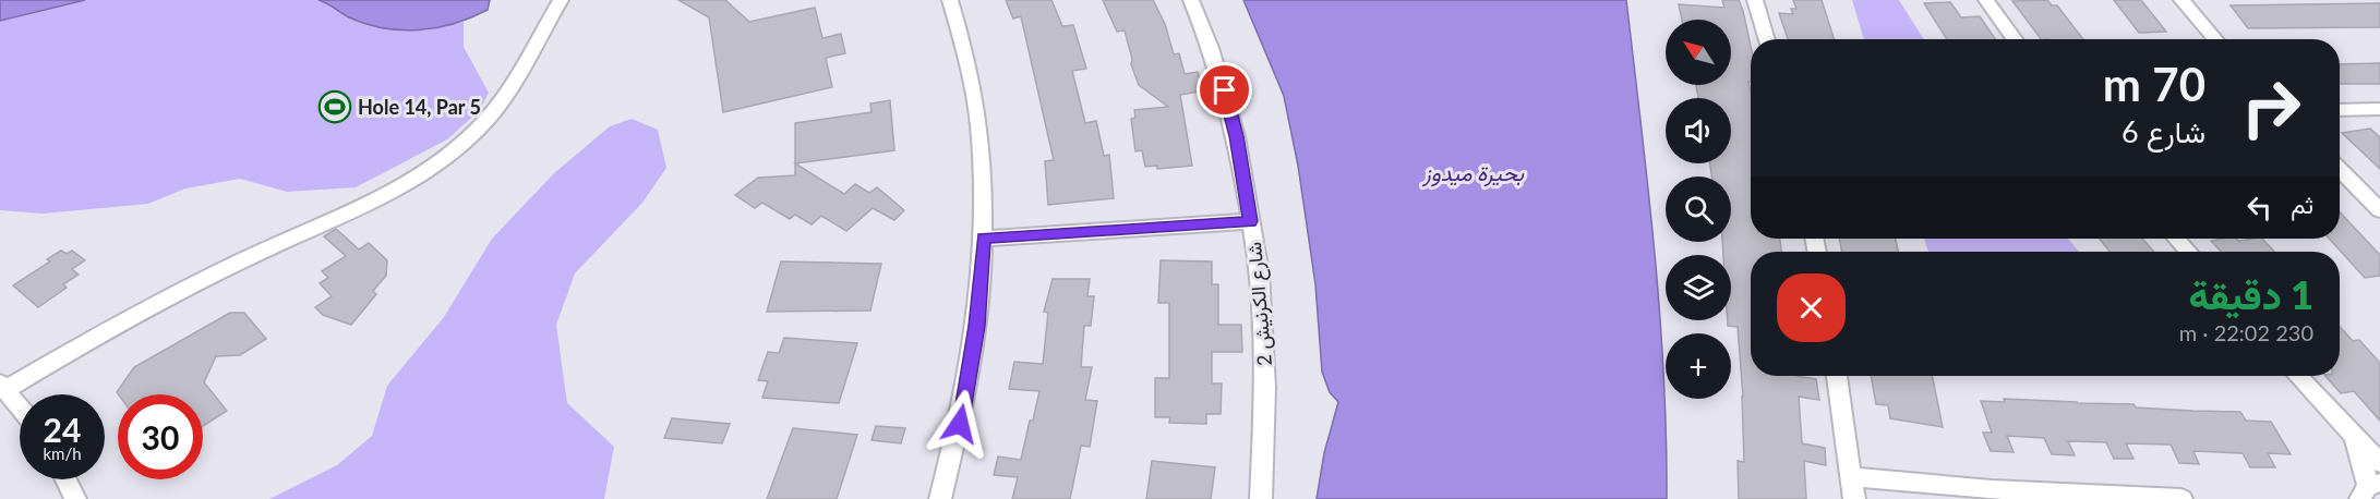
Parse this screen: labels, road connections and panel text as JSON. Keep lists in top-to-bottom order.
{
  "streets": {
    "street": ["شارع الكرنيش 2"]
  },
  "water": ["بحيرة ميدوز"],
  "places": {
    "sports": ["Hole 14, Par 5"]
  },
  "north": "top left",
  "page": {
    "map_buttons": "+",
    "turn": ["70 m", "شارع 6"],
    "then": "ثم",
    "heading": ["1 دقيقة", "230 m · 22:02"],
    "speed": "24 km/h",
    "limit": "30"
  }
}
